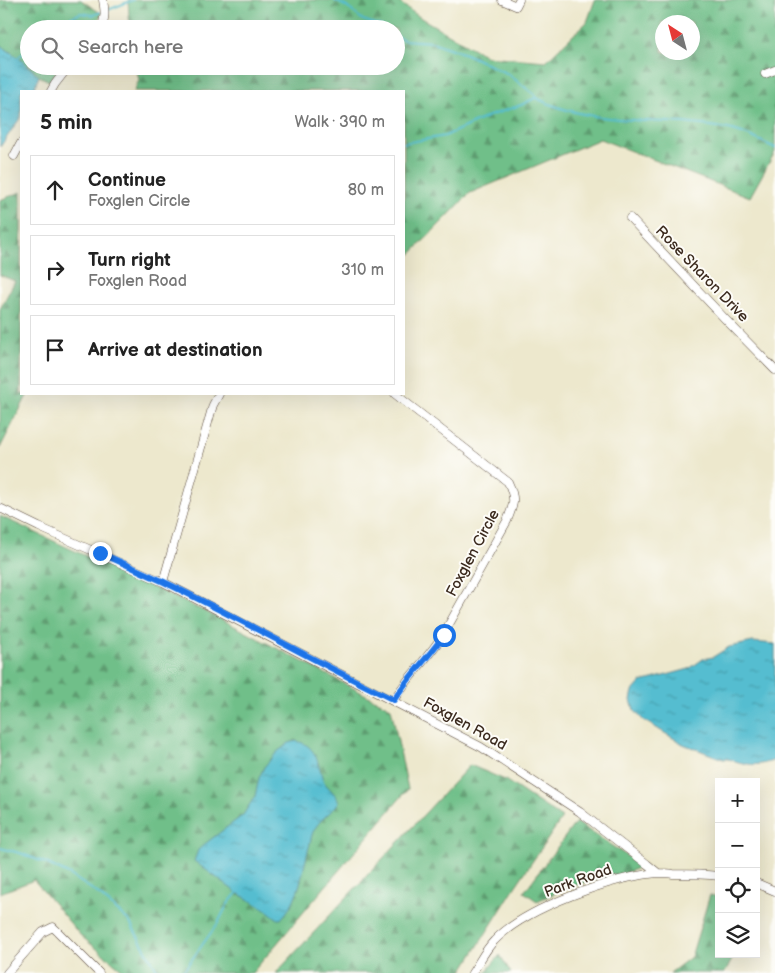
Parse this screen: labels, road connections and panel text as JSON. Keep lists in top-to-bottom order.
{
  "streets": {
    "street": [
      "Rose Sharon Drive",
      "Foxglen Circle",
      "Foxglen Road",
      "Park Road"
    ]
  },
  "crossings": [
    ["Foxglen Circle", "Foxglen Road"],
    ["Foxglen Road", "Park Road"]
  ],
  "north": "top left",
  "page": {
    "search": "Search here",
    "heading": ["5 min", "Walk · 390 m"],
    "list": [
      ["Continue", "Foxglen Circle", "80 m"],
      ["Turn right", "Foxglen Road", "310 m"],
      "Arrive at destination"
    ],
    "map_buttons": ["+", "−"]
  }
}
